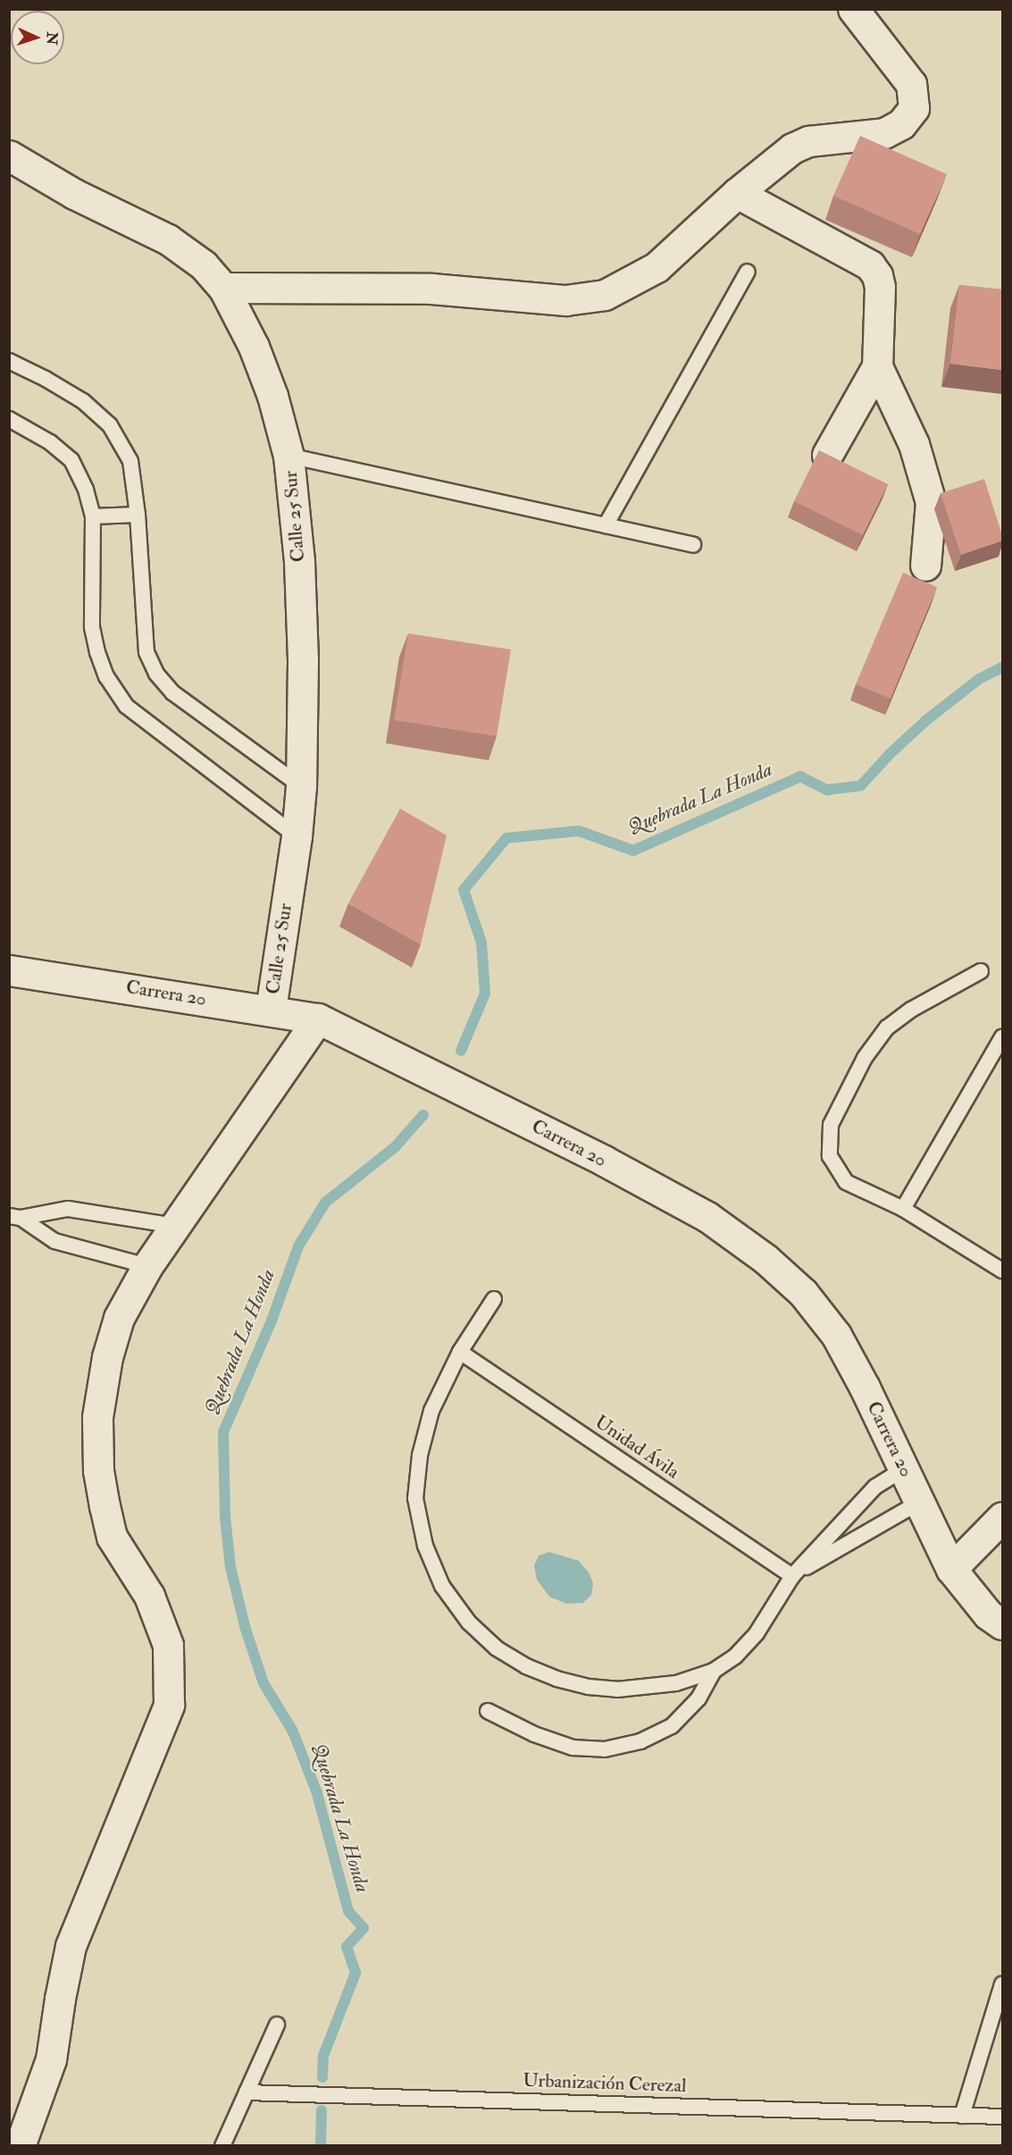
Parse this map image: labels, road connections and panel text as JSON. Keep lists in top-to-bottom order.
{
  "streets": {
    "street": ["Calle 25 Sur", "Carrera 20"],
    "lane": ["Unidad Ávila", "Urbanización Cerezal"]
  },
  "crossings": [
    ["Calle 25 Sur", "Carrera 20"]
  ],
  "water": ["Quebrada La Honda"],
  "north": "right"
}
